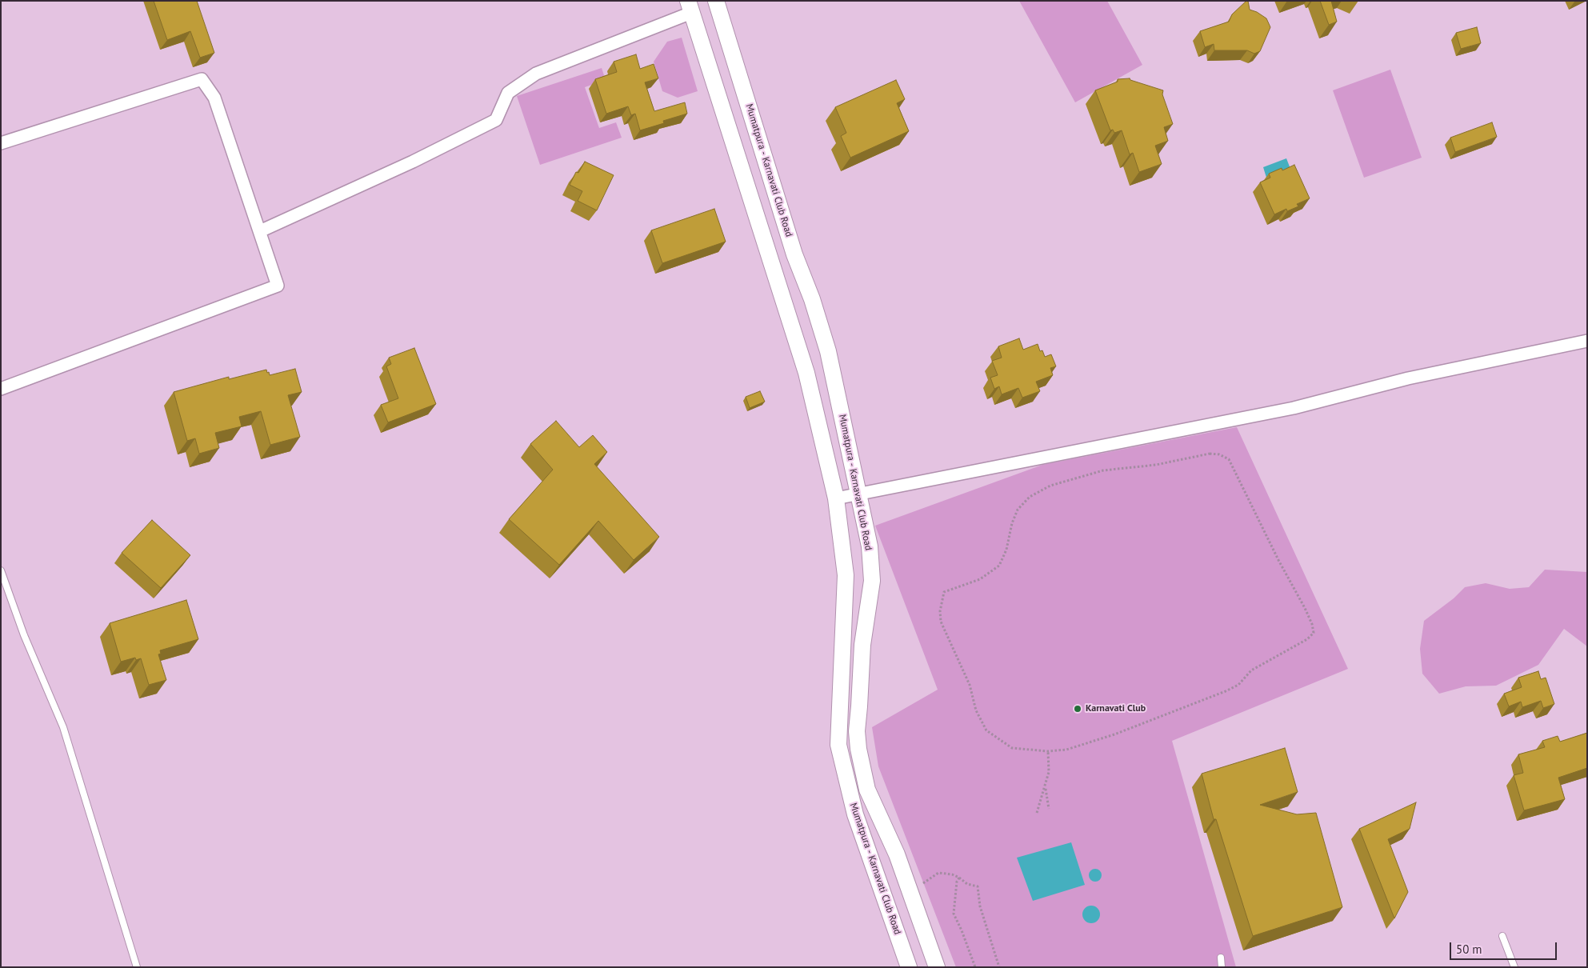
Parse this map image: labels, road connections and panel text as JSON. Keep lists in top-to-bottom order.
{
  "streets": {
    "street": ["Mumatpura - Karnavati Club Road"]
  },
  "places": ["Karnavati Club"],
  "scale_bar": "50 m"
}
